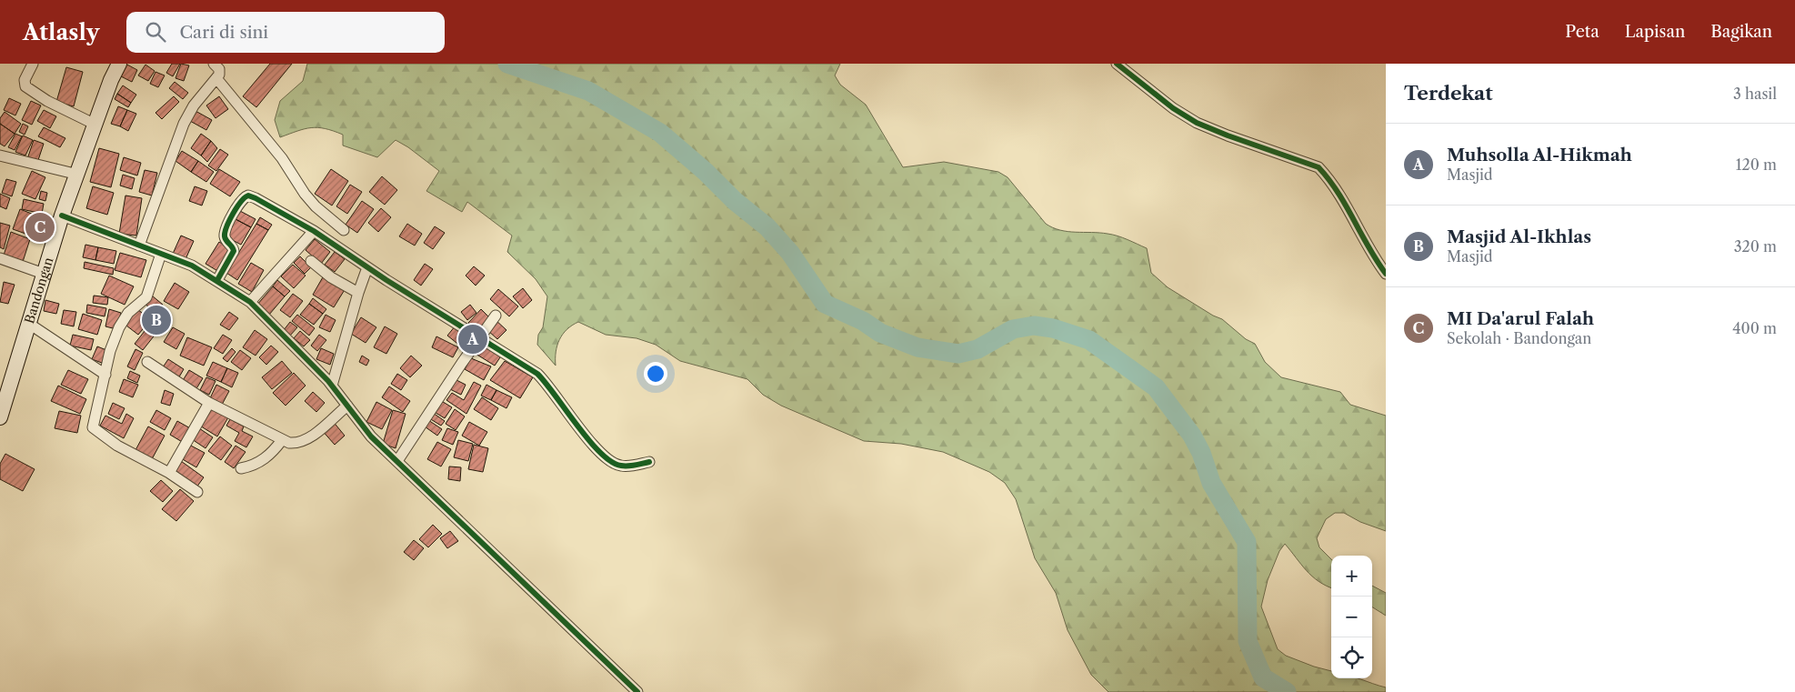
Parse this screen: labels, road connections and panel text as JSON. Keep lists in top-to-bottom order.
{
  "streets": {
    "street": ["Bandongan"]
  },
  "page": {
    "header": "Atlasly",
    "search": "Cari di sini",
    "nav": ["Peta", "Lapisan", "Bagikan"],
    "heading": ["Terdekat", "3 hasil"],
    "list": [
      {
        "mark": "A",
        "name": "Muhsolla Al-Hikmah",
        "note": "Masjid",
        "value": "120 m"
      },
      {
        "mark": "B",
        "name": "Masjid Al-Ikhlas",
        "note": "Masjid",
        "value": "320 m"
      },
      {
        "mark": "C",
        "name": "MI Da'arul Falah",
        "note": "Sekolah · Bandongan",
        "value": "400 m"
      }
    ],
    "pins": ["C", "B", "A"],
    "map_buttons": ["+", "−"]
  }
}
